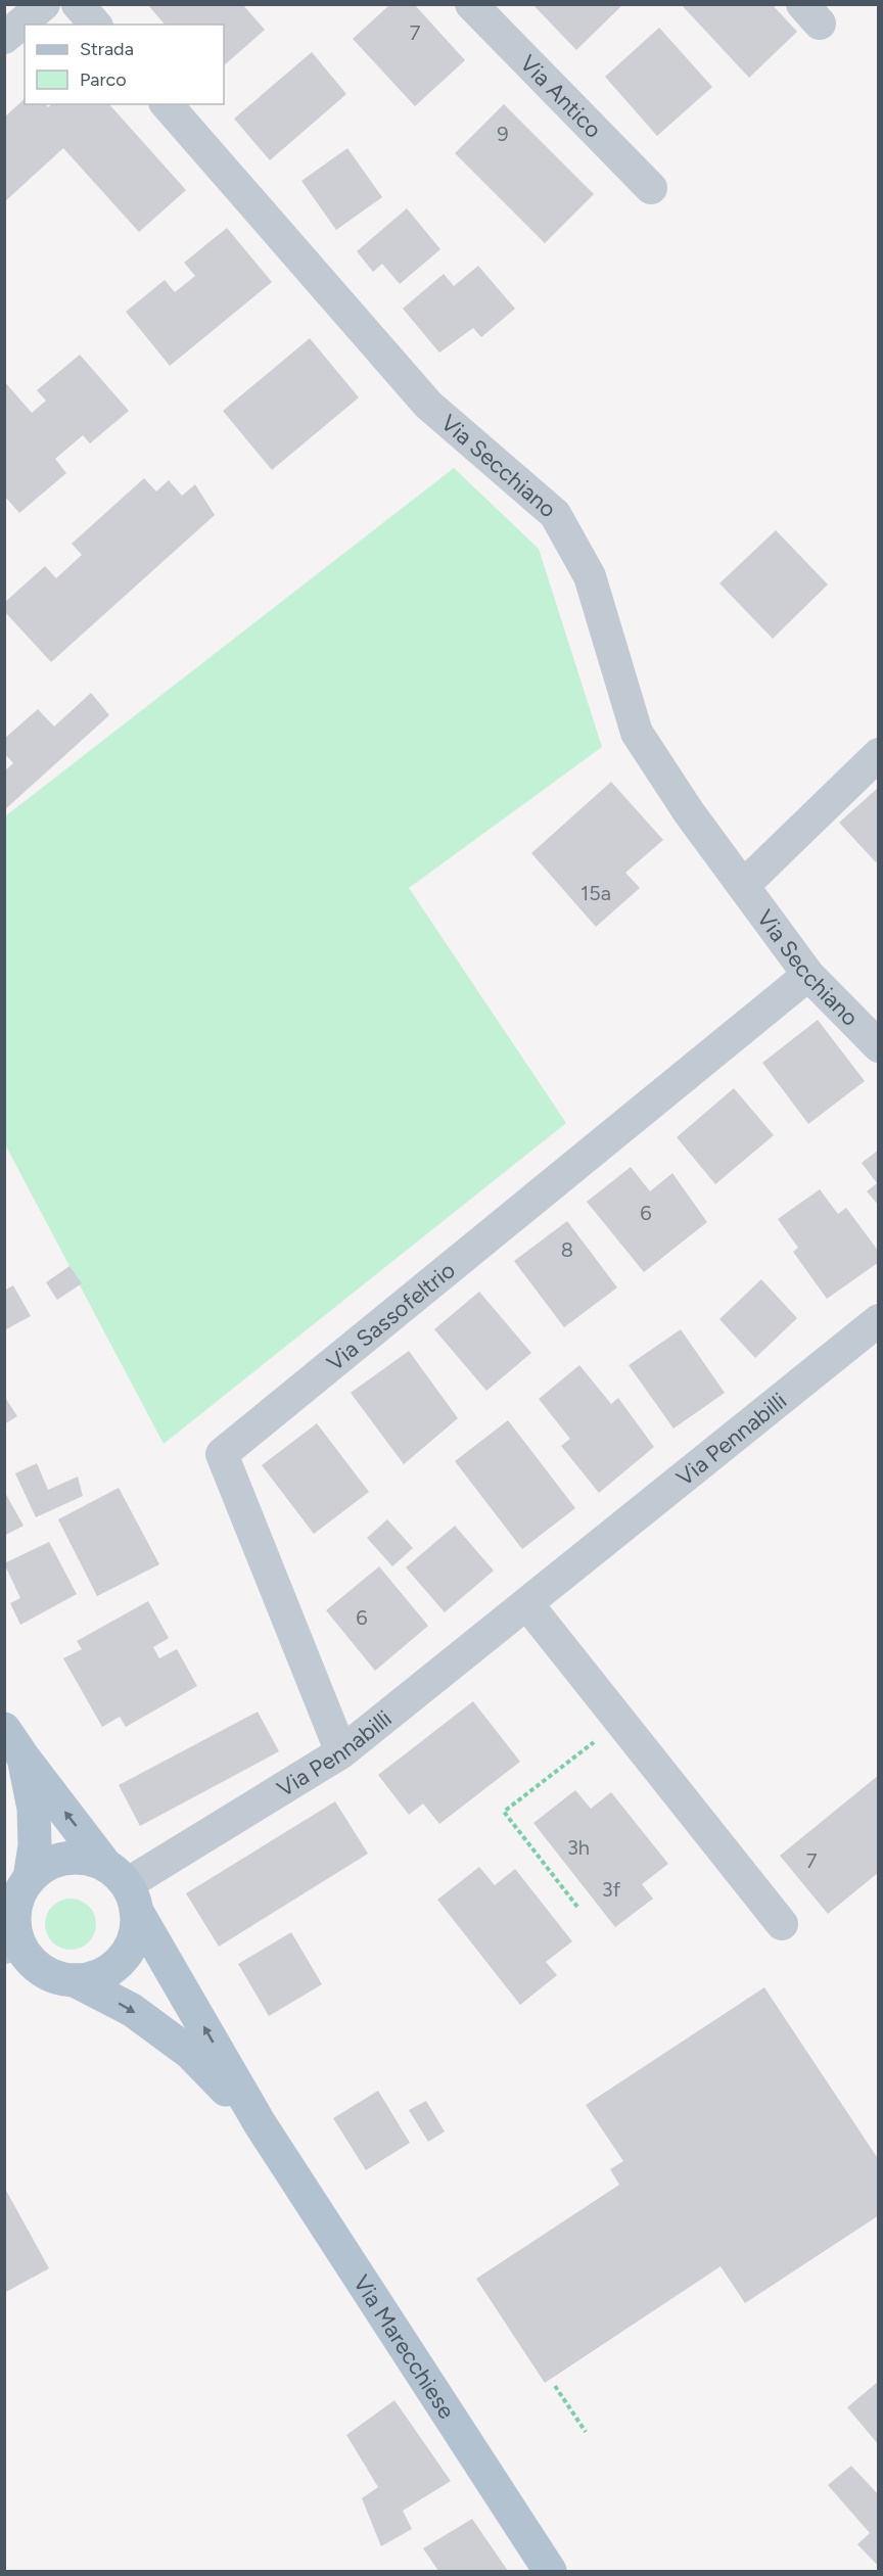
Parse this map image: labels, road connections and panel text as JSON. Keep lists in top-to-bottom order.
{
  "streets": {
    "main road": ["Via Marecchiese"],
    "street": [
      "Via Antico",
      "Via Secchiano",
      "Via Sassofeltrio",
      "Via Pennabilli"
    ]
  },
  "crossings": [
    ["Via Secchiano", "Via Sassofeltrio"],
    ["Via Sassofeltrio", "Via Pennabilli"],
    ["Via Pennabilli", "Via Marecchiese"]
  ],
  "house_numbers": [
    "7",
    "9",
    "15a",
    "6",
    "8",
    "6",
    "3h",
    "7",
    "3f"
  ],
  "legend": ["Strada", "Parco"]
}
